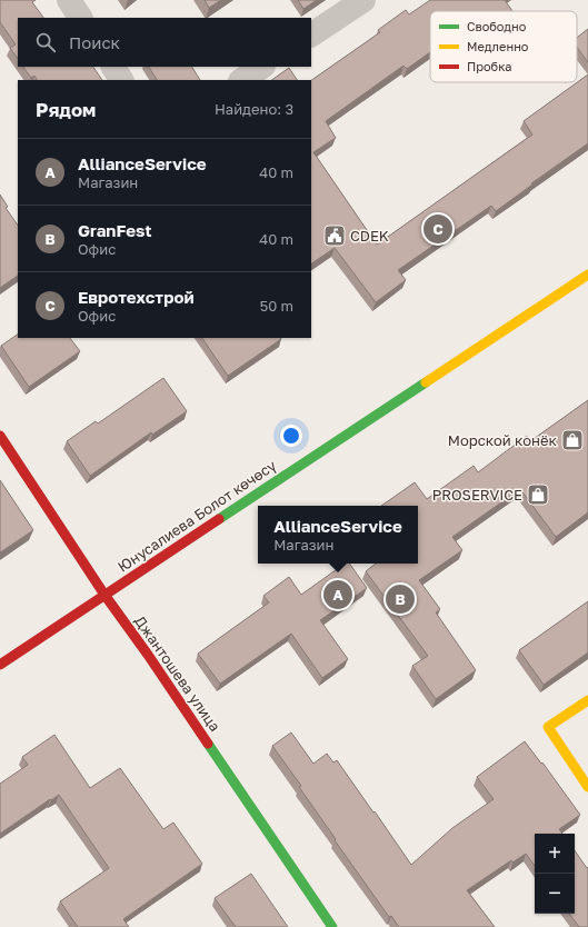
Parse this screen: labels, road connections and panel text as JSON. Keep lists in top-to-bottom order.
{
  "streets": {
    "street": ["Юнусалиева Болот көчөсү", "Джантошева улица"]
  },
  "crossings": [
    ["Юнусалиева Болот көчөсү", "Джантошева улица"]
  ],
  "places": {
    "public building": ["CDEK"],
    "shop": ["Морской конёк", "PROSERVICE"]
  },
  "legend": ["Свободно", "Медленно", "Пробка"],
  "page": {
    "search": "Поиск",
    "heading": ["Рядом", "Найдено: 3"],
    "list": [
      {
        "mark": "A",
        "name": "AllianceService",
        "note": "Магазин",
        "value": "40 m"
      },
      {
        "mark": "B",
        "name": "GranFest",
        "note": "Офис",
        "value": "40 m"
      },
      {
        "mark": "C",
        "name": "Евротехстрой",
        "note": "Офис",
        "value": "50 m"
      }
    ],
    "pins": ["C", "A", "B"],
    "popup": ["AllianceService", "Магазин"],
    "map_buttons": ["+", "−"]
  }
}
